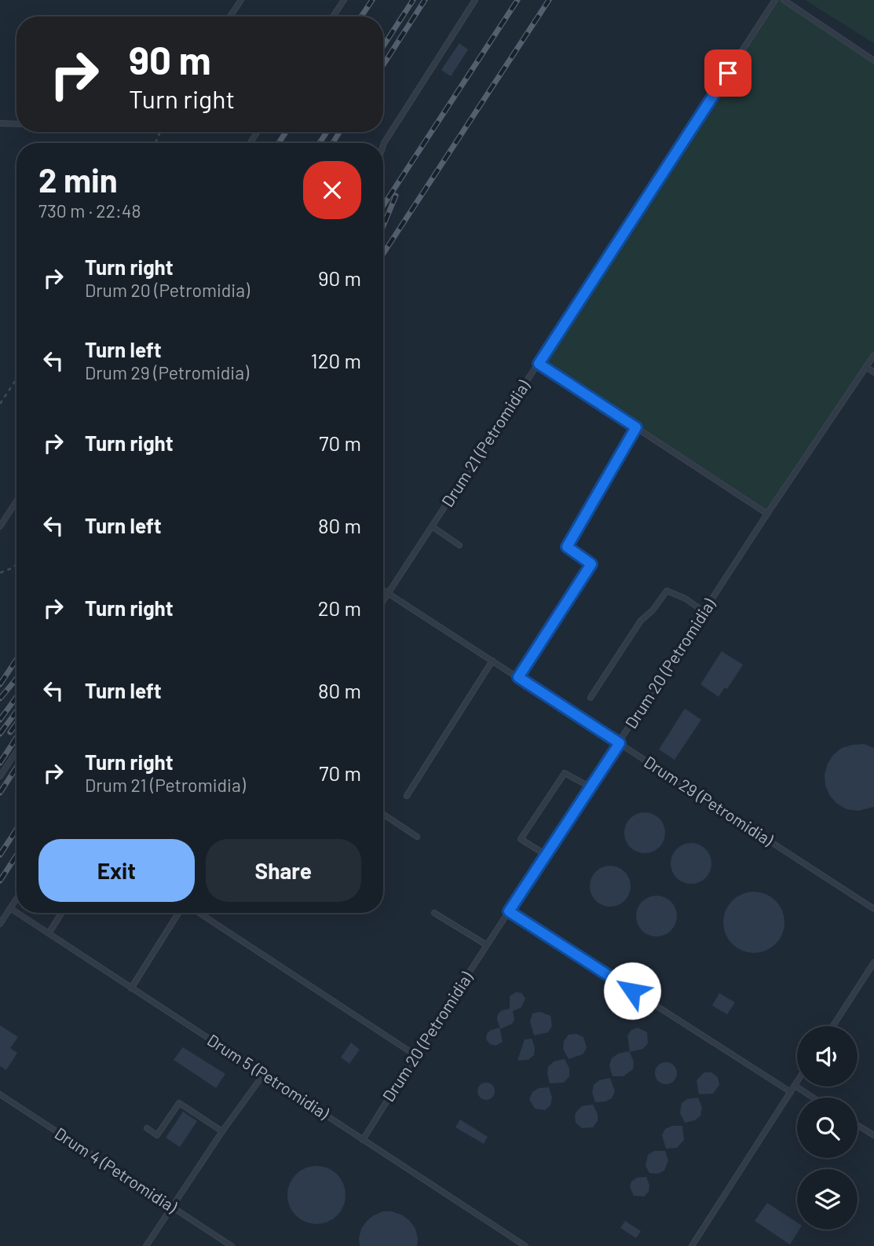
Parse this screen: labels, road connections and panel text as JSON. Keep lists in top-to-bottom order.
{
  "streets": {
    "lane": [
      "Drum 21 (Petromidia)",
      "Drum 20 (Petromidia)",
      "Drum 29 (Petromidia)",
      "Drum 5 (Petromidia)",
      "Drum 4 (Petromidia)"
    ]
  },
  "crossings": [
    ["Drum 21 (Petromidia)", "Drum 29 (Petromidia)"],
    ["Drum 20 (Petromidia)", "Drum 29 (Petromidia)"],
    ["Drum 20 (Petromidia)", "Drum 5 (Petromidia)"]
  ],
  "page": {
    "turn": ["90 m", "Turn right"],
    "heading": ["2 min", "730 m · 22:48"],
    "list": [
      {
        "name": "Turn right",
        "note": "Drum 20 (Petromidia)",
        "value": "90 m"
      },
      {
        "name": "Turn left",
        "note": "Drum 29 (Petromidia)",
        "value": "120 m"
      },
      {
        "name": "Turn right",
        "value": "70 m"
      },
      {
        "name": "Turn left",
        "value": "80 m"
      },
      {
        "name": "Turn right",
        "value": "20 m"
      },
      {
        "name": "Turn left",
        "value": "80 m"
      },
      {
        "name": "Turn right",
        "note": "Drum 21 (Petromidia)",
        "value": "70 m"
      }
    ],
    "buttons": ["Exit", "Share"]
  }
}
